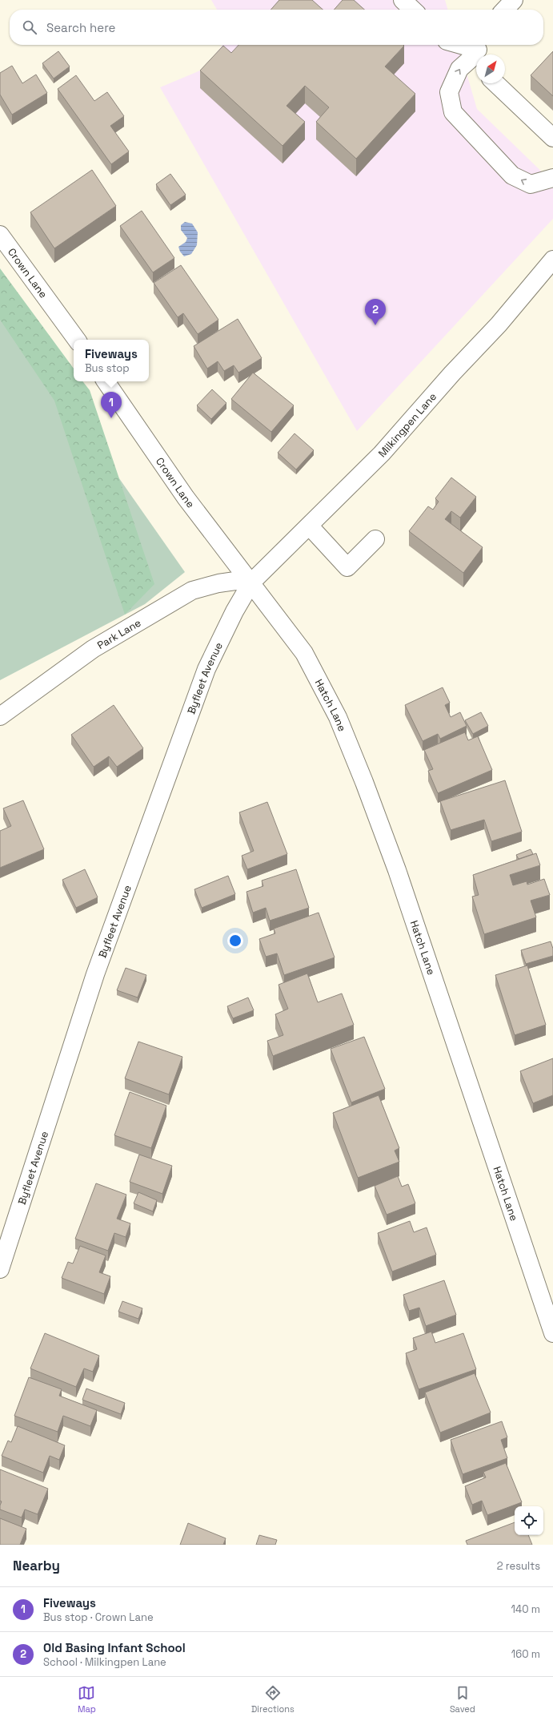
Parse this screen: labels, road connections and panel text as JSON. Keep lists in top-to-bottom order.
{
  "streets": {
    "street": [
      "Crown Lane",
      "Milkingpen Lane",
      "Park Lane",
      "Byfleet Avenue",
      "Hatch Lane"
    ]
  },
  "crossings": [
    ["Crown Lane", "Milkingpen Lane"],
    ["Crown Lane", "Park Lane"],
    ["Crown Lane", "Byfleet Avenue"],
    ["Crown Lane", "Hatch Lane"],
    ["Milkingpen Lane", "Park Lane"],
    ["Milkingpen Lane", "Byfleet Avenue"],
    ["Milkingpen Lane", "Hatch Lane"],
    ["Park Lane", "Byfleet Avenue"],
    ["Park Lane", "Hatch Lane"],
    ["Byfleet Avenue", "Hatch Lane"]
  ],
  "north": "top right",
  "page": {
    "search": "Search here",
    "pins": ["2", "1"],
    "popup": ["Fiveways", "Bus stop"],
    "heading": ["Nearby", "2 results"],
    "list": [
      {
        "mark": "1",
        "name": "Fiveways",
        "note": "Bus stop · Crown Lane",
        "value": "140 m"
      },
      {
        "mark": "2",
        "name": "Old Basing Infant School",
        "note": "School · Milkingpen Lane",
        "value": "160 m"
      }
    ],
    "nav": ["Map", "Directions", "Saved"]
  }
}
